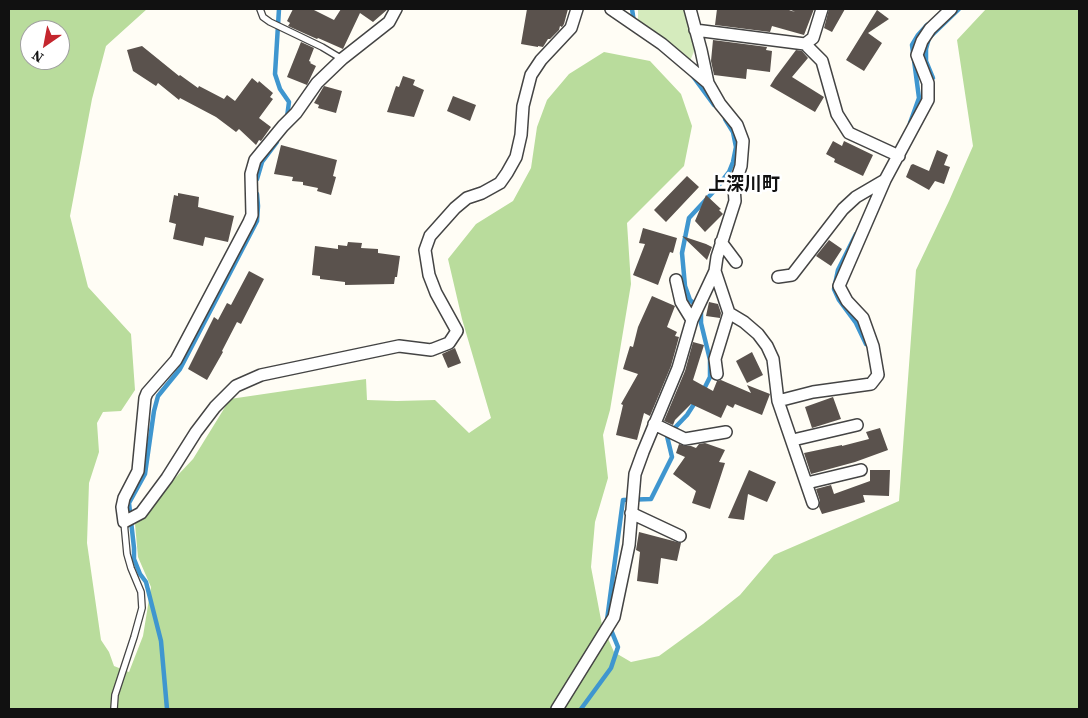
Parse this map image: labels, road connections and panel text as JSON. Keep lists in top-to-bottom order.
{
  "districts": ["上深川町"],
  "north": "bottom left"
}
